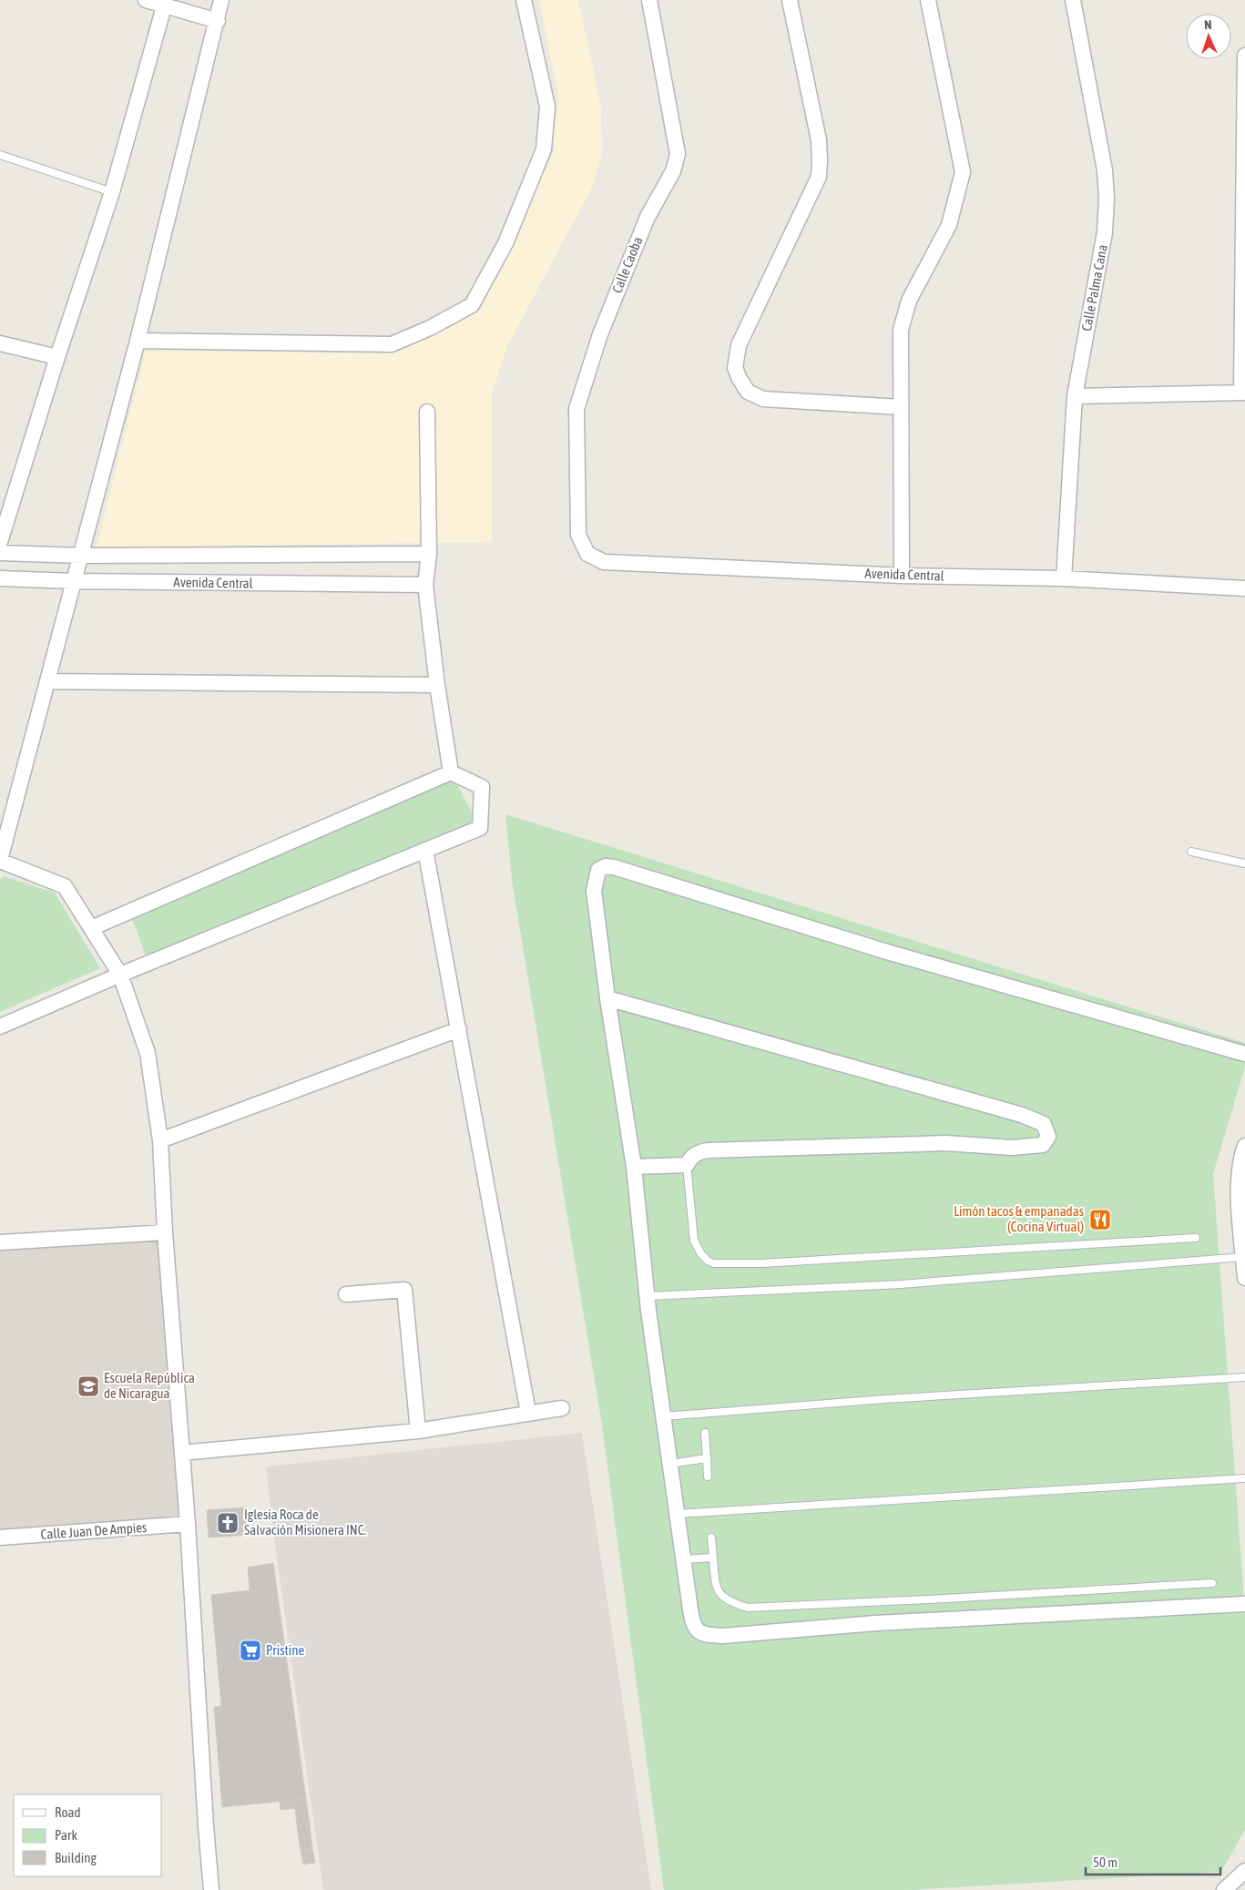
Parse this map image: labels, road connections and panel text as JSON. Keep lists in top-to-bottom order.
{
  "streets": {
    "street": [
      "Calle Caoba",
      "Calle Palma Cana",
      "Avenida Central",
      "Calle Juan De Ampies"
    ]
  },
  "crossings": [
    ["Calle Caoba", "Avenida Central"],
    ["Calle Palma Cana", "Avenida Central"]
  ],
  "places": {
    "restaurant": ["Limón tacos & empanadas (Cocina Virtual)"],
    "school or university": ["Escuela República de Nicaragua"],
    "church": ["Iglesia Roca de Salvación Misionera INC."],
    "supermarket": ["Pristine"]
  },
  "legend": ["Road", "Park", "Building"],
  "scale_bar": "50 m",
  "north": "top"
}
